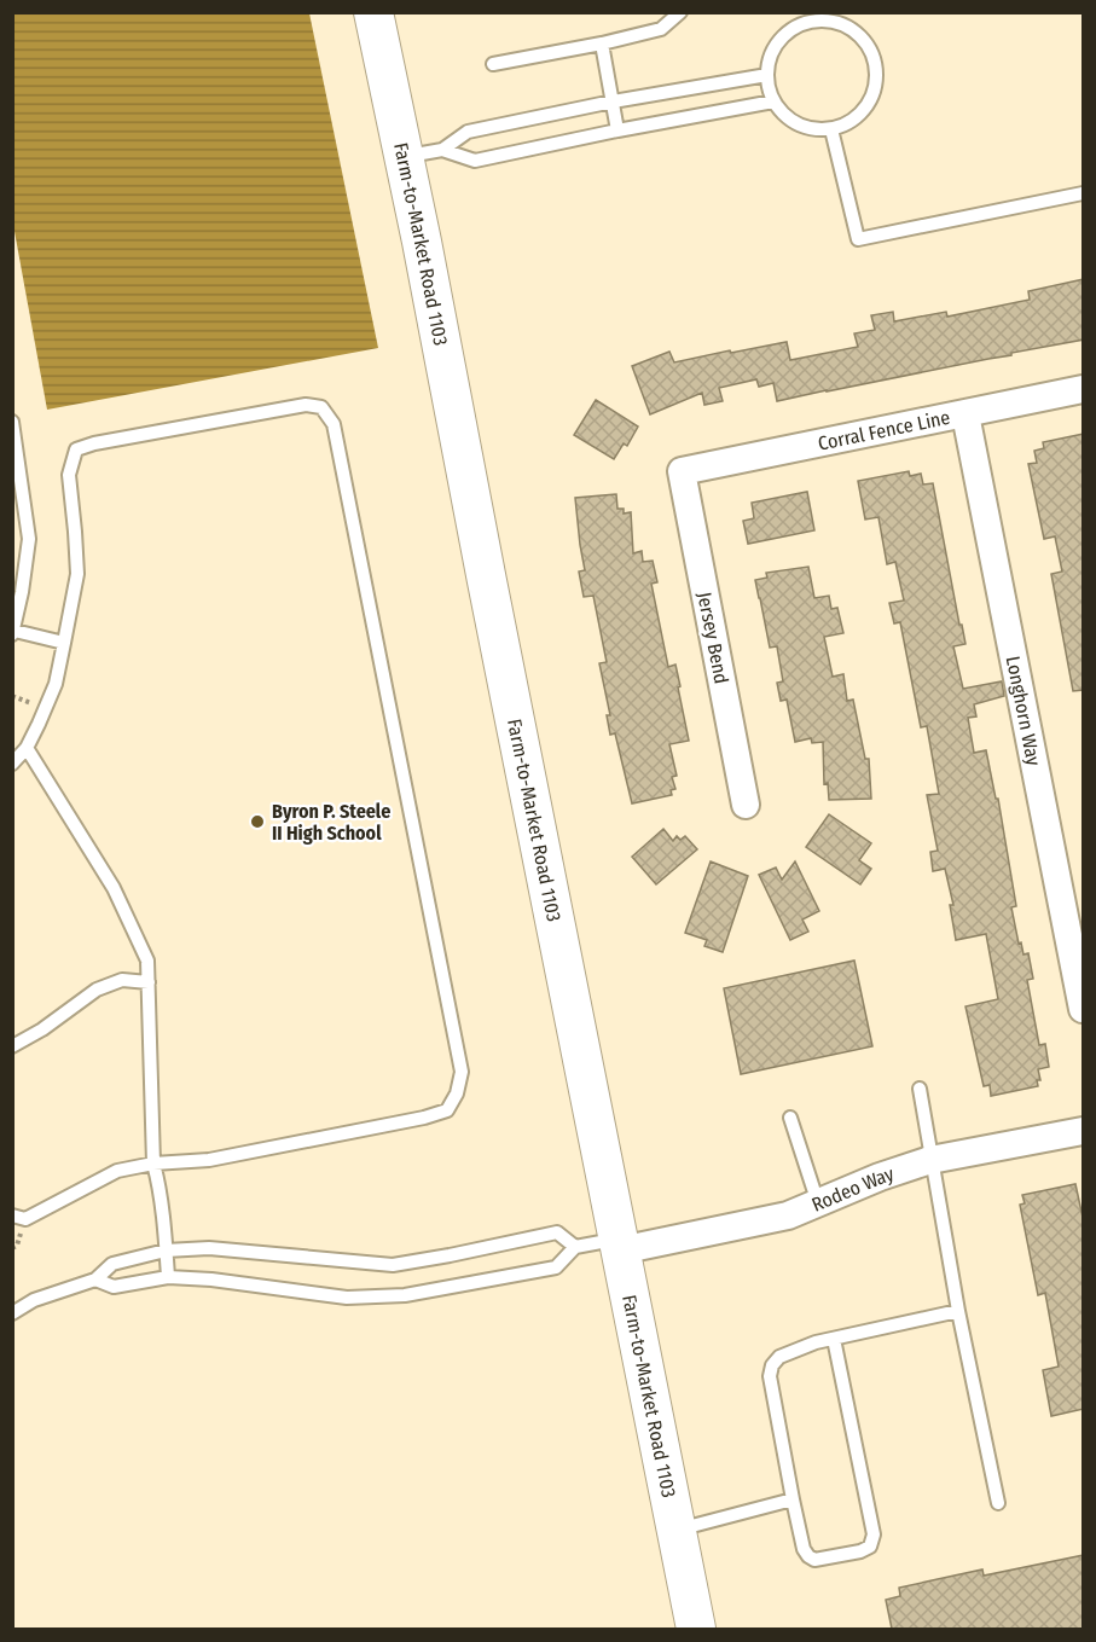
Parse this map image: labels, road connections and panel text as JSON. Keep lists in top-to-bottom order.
{
  "streets": {
    "main road": ["Farm-to-Market Road 1103"],
    "street": [
      "Corral Fence Line",
      "Jersey Bend",
      "Longhorn Way",
      "Rodeo Way"
    ]
  },
  "crossings": [
    ["Farm-to-Market Road 1103", "Rodeo Way"],
    ["Corral Fence Line", "Jersey Bend"],
    ["Corral Fence Line", "Longhorn Way"]
  ],
  "places": ["Byron P. Steele II High School"]
}
